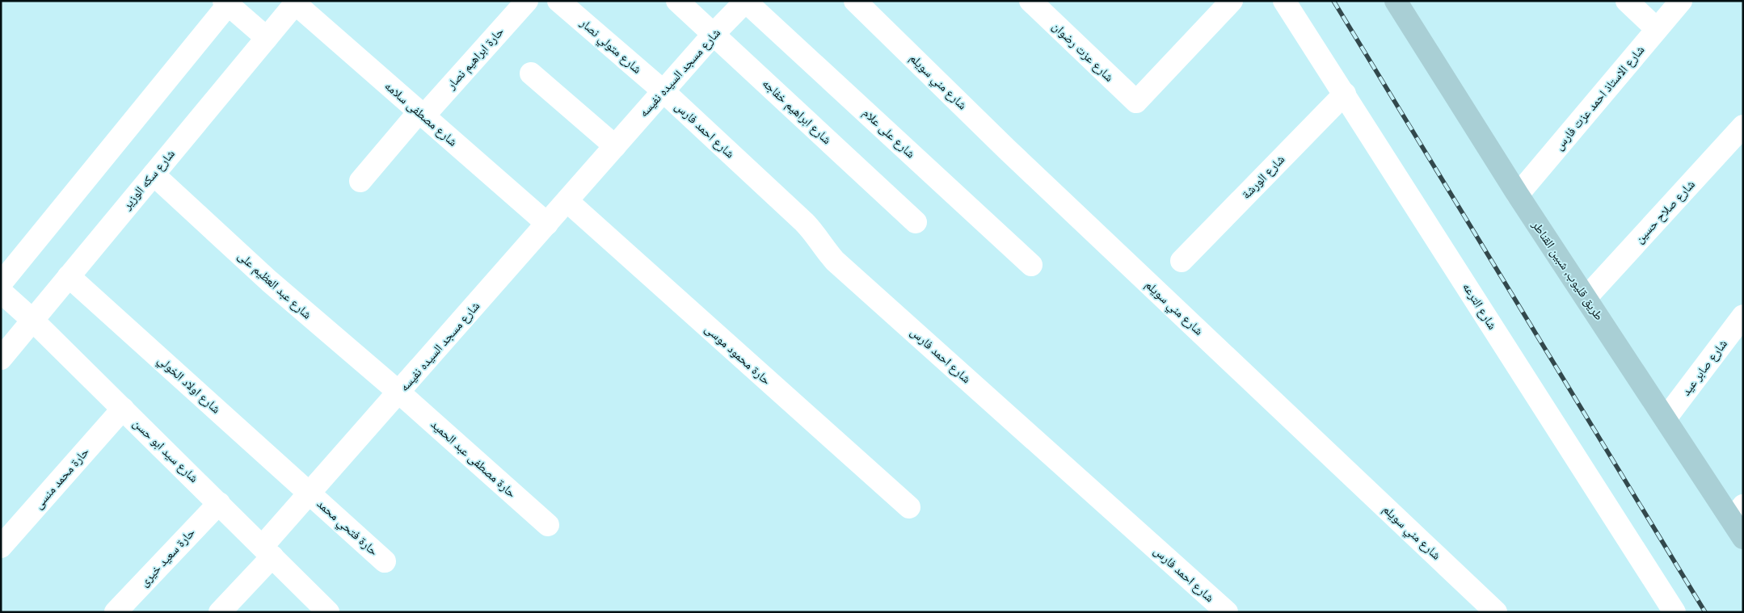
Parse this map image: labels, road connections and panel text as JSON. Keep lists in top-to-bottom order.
{
  "streets": {
    "main road": ["طريق قليوب, شبين القناطر"],
    "street": [
      "شارع متولي نصار",
      "شارع عزت رضوان",
      "حارة ابراهيم نصار",
      "شارع مسجد السيده نفيسه",
      "شارع مني سويلم",
      "شارع الاستاذ احمد عزت فارس",
      "شارع ابراهيم خفاجه",
      "شارع مصطفى سلامه",
      "شارع احمد فارس",
      "شارع على علام",
      "شارع الورشة",
      "شارع سكه الوزير",
      "شارع صلاح حسين",
      "شارع عبد العظيم على",
      "شارع الترعه",
      "حارة محمود موسى",
      "شارع صابر عيد",
      "شارع اولاد الخولي",
      "شارع سيد ابو حسن",
      "حارة مصطفى عبد الحميد",
      "حارة محمد منسى",
      "حارة فتحي محمد",
      "حارة سعيد خيرى"
    ]
  },
  "crossings": [
    ["شارع متولي نصار", "شارع مسجد السيده نفيسه"],
    ["شارع متولي نصار", "شارع احمد فارس"],
    ["حارة ابراهيم نصار", "شارع مصطفى سلامه"],
    ["شارع مسجد السيده نفيسه", "شارع ابراهيم خفاجه"],
    ["شارع مسجد السيده نفيسه", "شارع مصطفى سلامه"],
    ["شارع مسجد السيده نفيسه", "شارع احمد فارس"],
    ["شارع مسجد السيده نفيسه", "شارع على علام"],
    ["شارع مسجد السيده نفيسه", "شارع عبد العظيم على"],
    ["شارع مسجد السيده نفيسه", "حارة محمود موسى"],
    ["شارع مسجد السيده نفيسه", "شارع اولاد الخولي"],
    ["شارع مسجد السيده نفيسه", "شارع سيد ابو حسن"],
    ["شارع مسجد السيده نفيسه", "حارة مصطفى عبد الحميد"],
    ["شارع مسجد السيده نفيسه", "حارة فتحي محمد"],
    ["شارع الاستاذ احمد عزت فارس", "طريق قليوب, شبين القناطر"],
    ["شارع مصطفى سلامه", "شارع سكه الوزير"],
    ["شارع الورشة", "شارع الترعه"],
    ["شارع سكه الوزير", "شارع عبد العظيم على"],
    ["شارع سكه الوزير", "شارع اولاد الخولي"],
    ["شارع سكه الوزير", "شارع سيد ابو حسن"],
    ["شارع صلاح حسين", "طريق قليوب, شبين القناطر"],
    ["طريق قليوب, شبين القناطر", "شارع صابر عيد"],
    ["شارع عبد العظيم على", "حارة مصطفى عبد الحميد"],
    ["شارع اولاد الخولي", "حارة فتحي محمد"],
    ["شارع سيد ابو حسن", "حارة محمد منسى"],
    ["شارع سيد ابو حسن", "حارة سعيد خيرى"]
  ]
}
